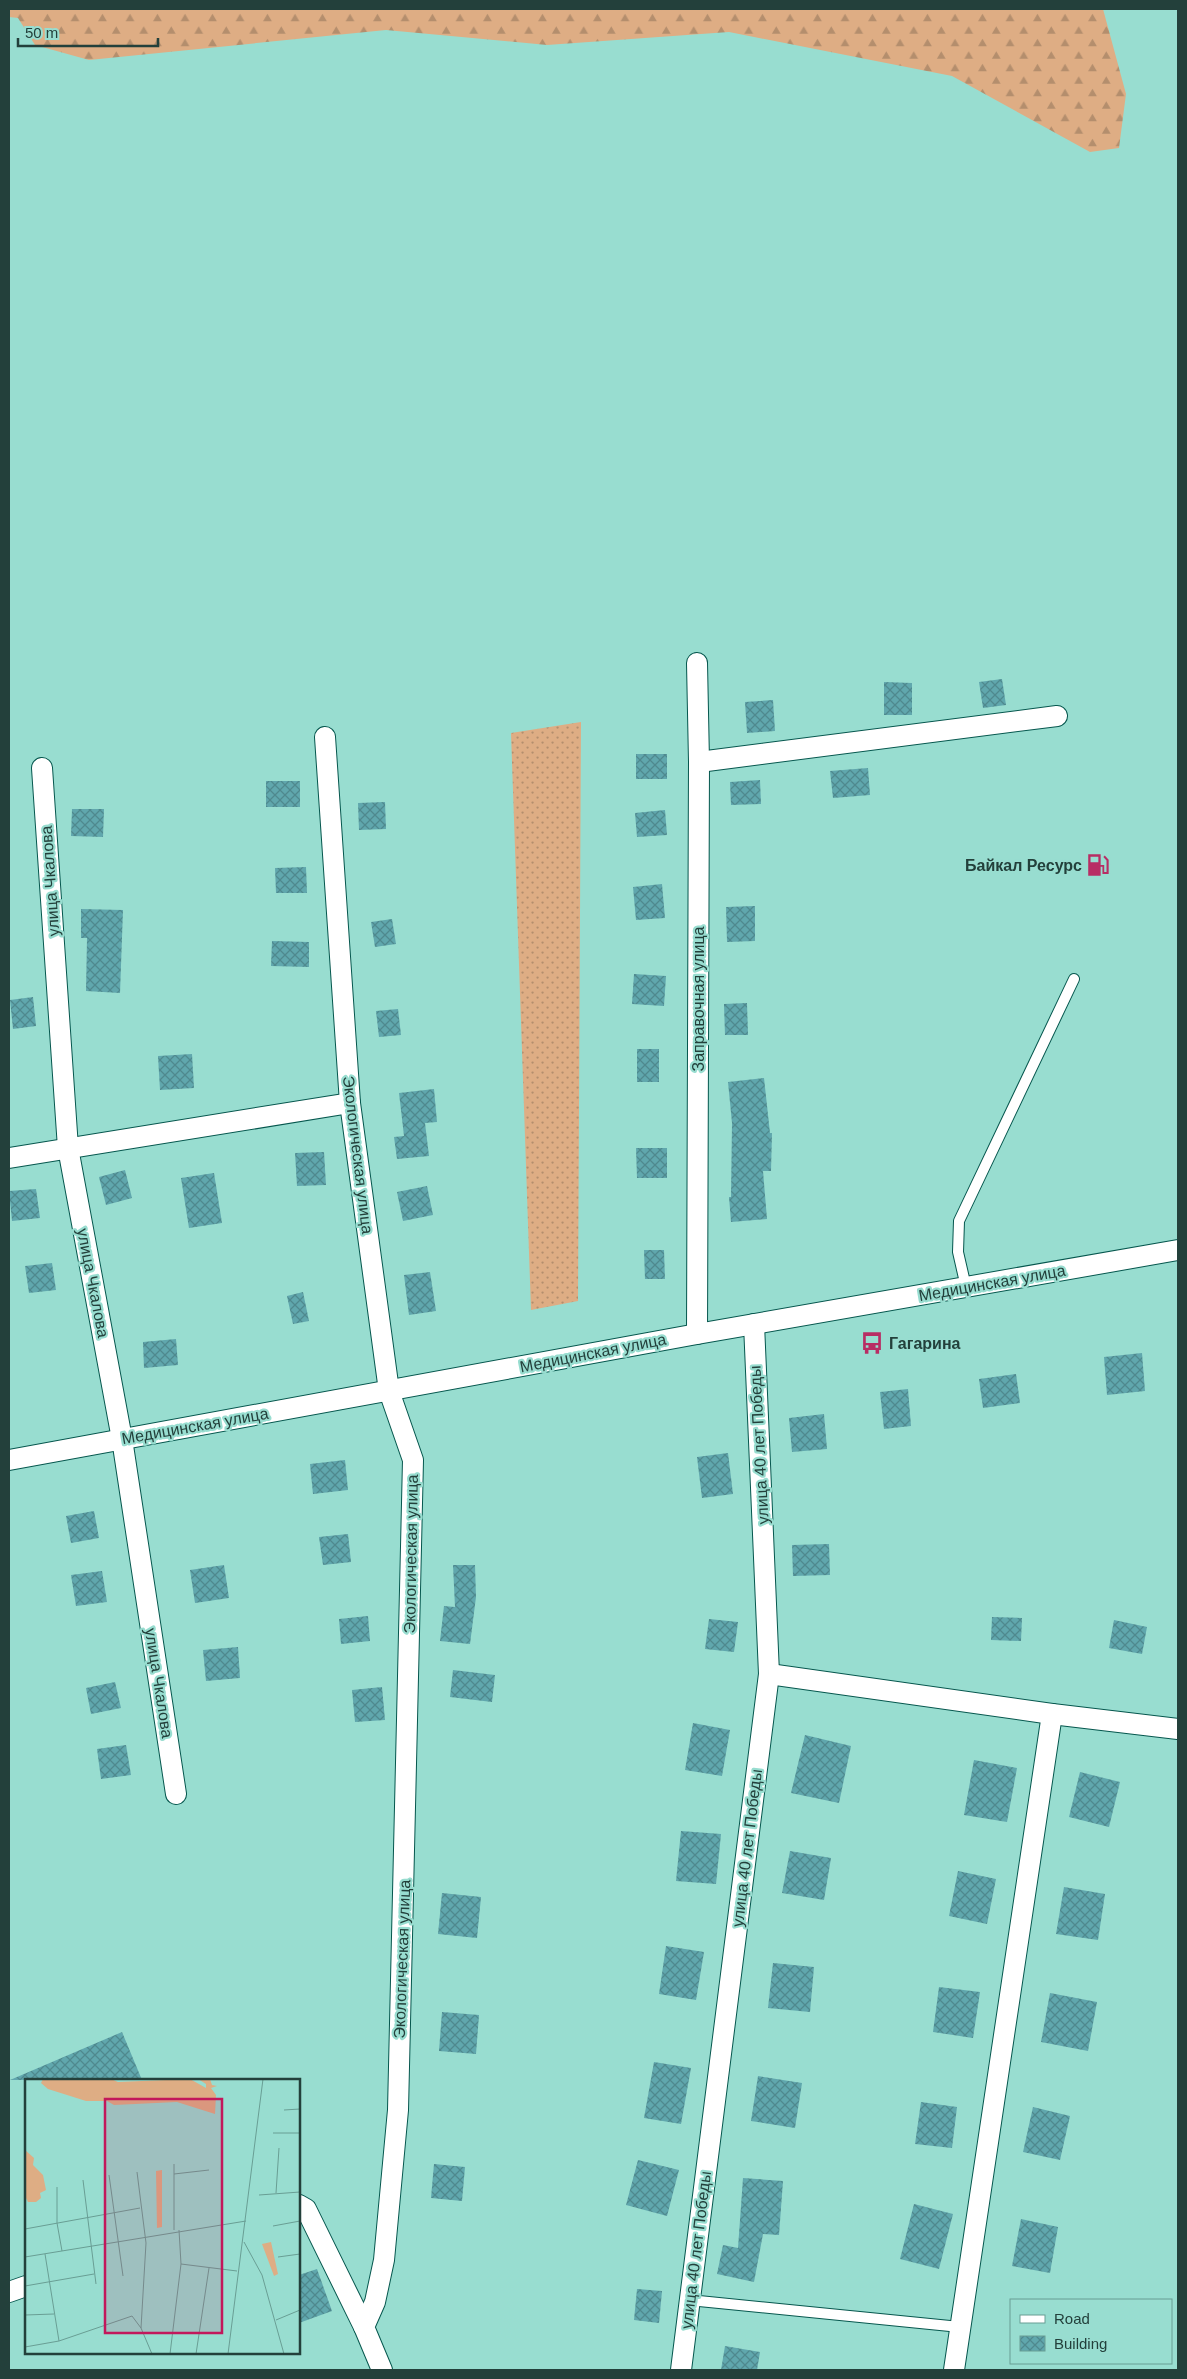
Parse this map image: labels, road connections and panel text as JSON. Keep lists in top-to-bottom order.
{
  "streets": {
    "street": [
      "улица Чкалова",
      "Заправочная улица",
      "Экологическая улица",
      "Медицинская улица",
      "улица 40 лет Победы"
    ]
  },
  "crossings": [
    ["улица Чкалова", "Медицинская улица"],
    ["Заправочная улица", "Медицинская улица"],
    ["Экологическая улица", "Медицинская улица"],
    ["Медицинская улица", "улица 40 лет Победы"]
  ],
  "places": {
    "fuel station": ["Байкал Ресурс"],
    "bus stop": ["Гагарина"]
  },
  "legend": ["Road", "Building"],
  "scale_bar": "50 m"
}
